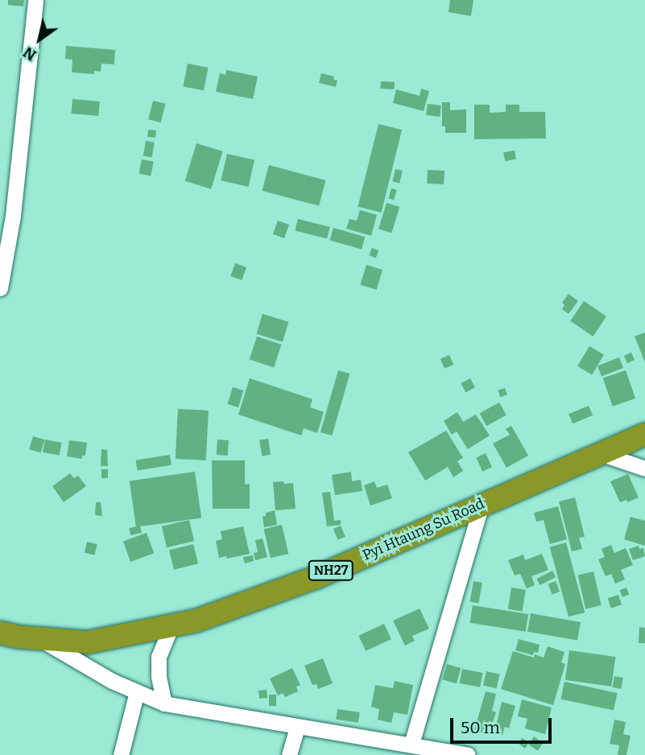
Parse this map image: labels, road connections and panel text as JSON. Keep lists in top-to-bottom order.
{
  "streets": {
    "highway": ["Pyi Htaung Su Road", "NH27"]
  },
  "scale_bar": "50 m",
  "north": "bottom left"
}
